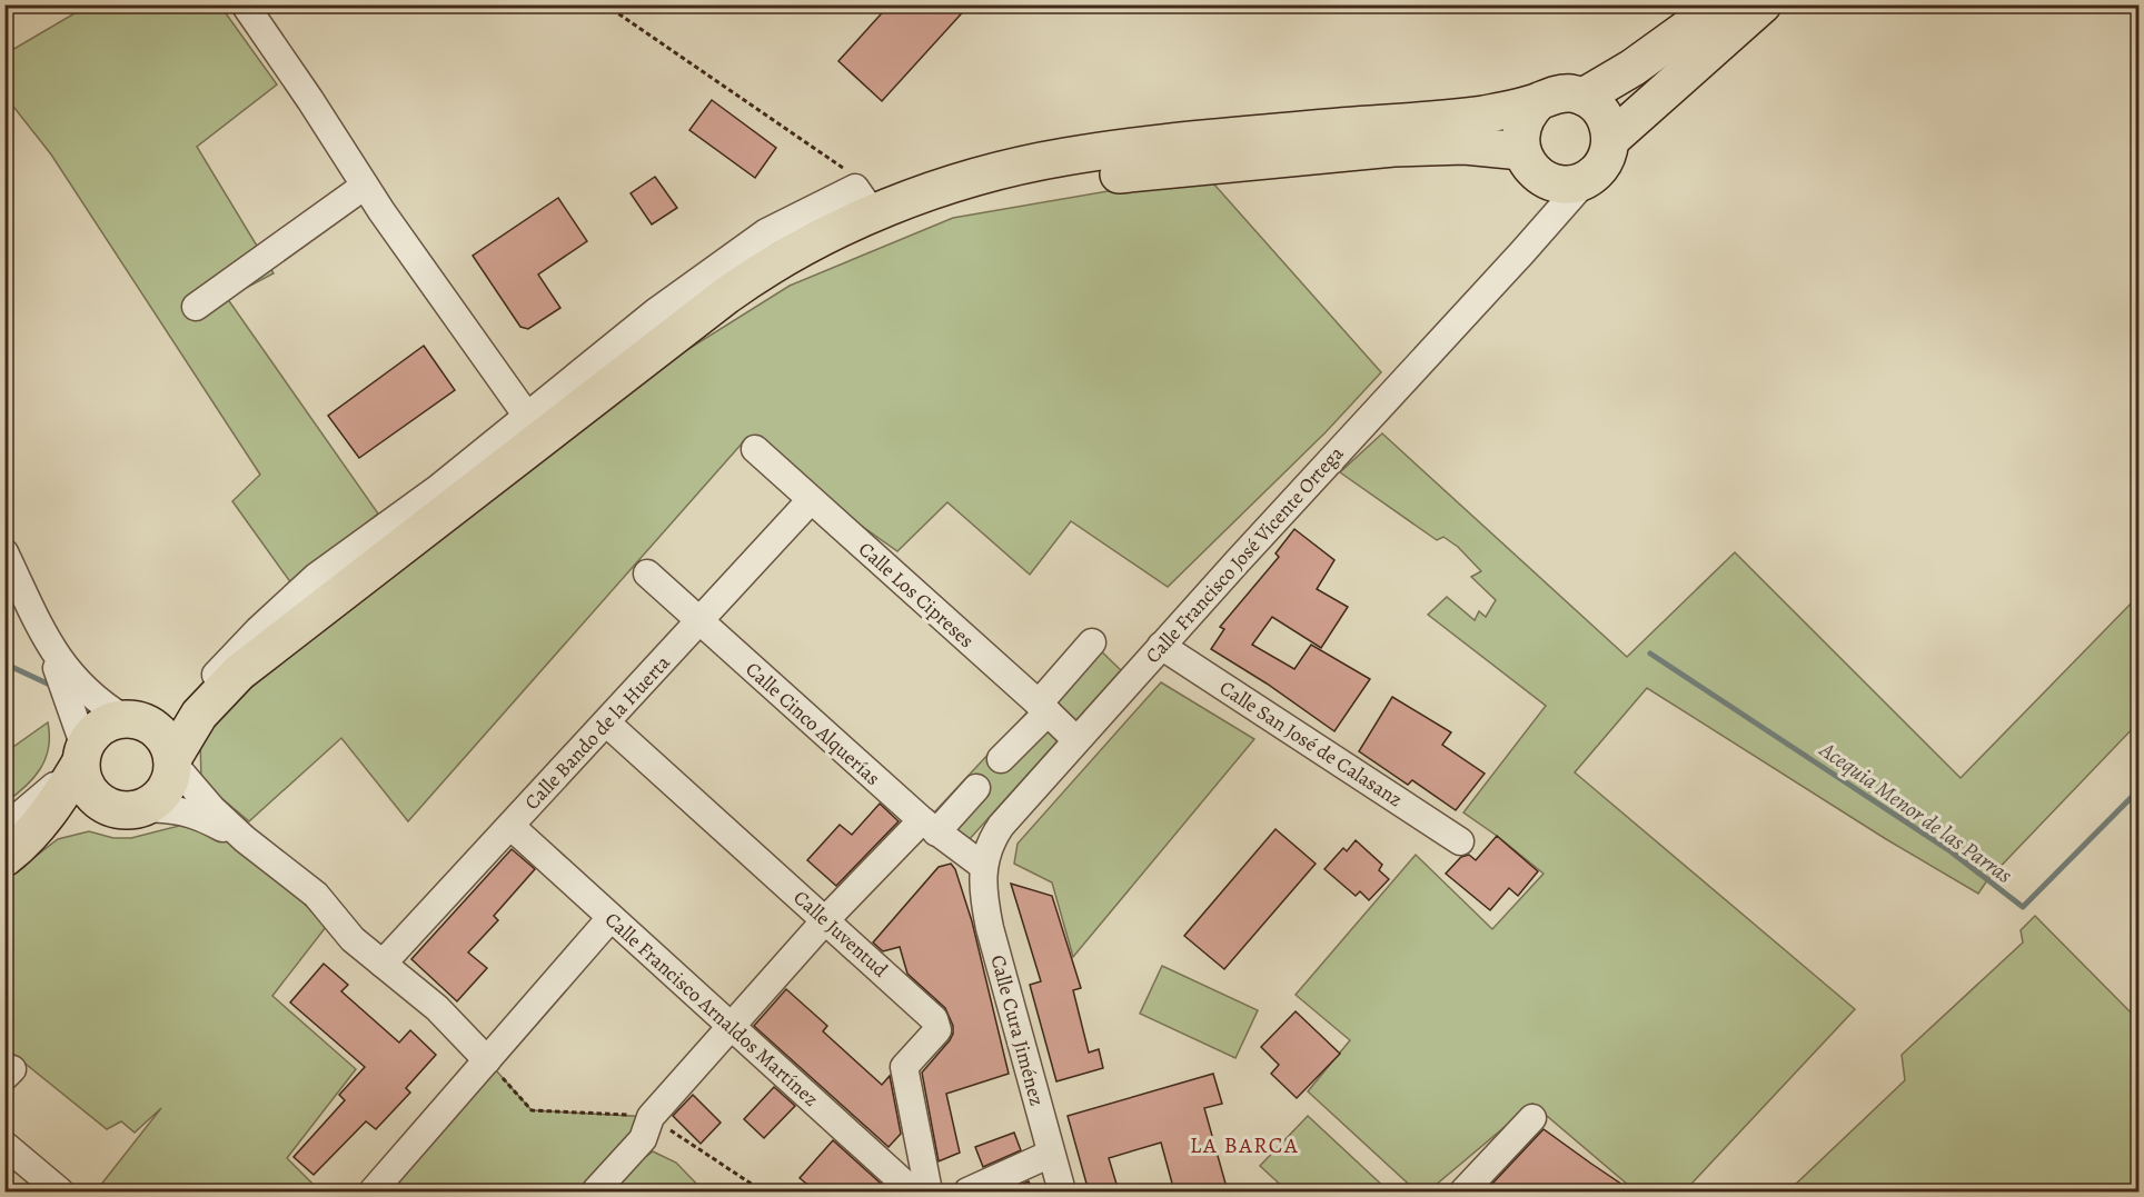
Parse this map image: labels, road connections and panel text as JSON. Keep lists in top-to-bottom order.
{
  "streets": {
    "street": [
      "Calle Francisco José Vicente Ortega",
      "Calle Los Cipreses",
      "Calle Cinco Alquerías",
      "Calle Bando de la Huerta",
      "Calle San José de Calasanz",
      "Calle Juventud",
      "Calle Francisco Arnaldos Martínez",
      "Calle Cura Jiménez"
    ]
  },
  "crossings": [
    ["Calle Francisco José Vicente Ortega", "Calle Los Cipreses"],
    ["Calle Francisco José Vicente Ortega", "Calle Cinco Alquerías"],
    ["Calle Francisco José Vicente Ortega", "Calle San José de Calasanz"],
    ["Calle Francisco José Vicente Ortega", "Calle Cura Jiménez"],
    ["Calle Los Cipreses", "Calle Bando de la Huerta"],
    ["Calle Cinco Alquerías", "Calle Bando de la Huerta"],
    ["Calle Cinco Alquerías", "Calle Cura Jiménez"],
    ["Calle Bando de la Huerta", "Calle Juventud"],
    ["Calle Bando de la Huerta", "Calle Francisco Arnaldos Martínez"]
  ],
  "districts": ["LA BARCA"],
  "water": ["Acequia Menor de las Parras"]
}
